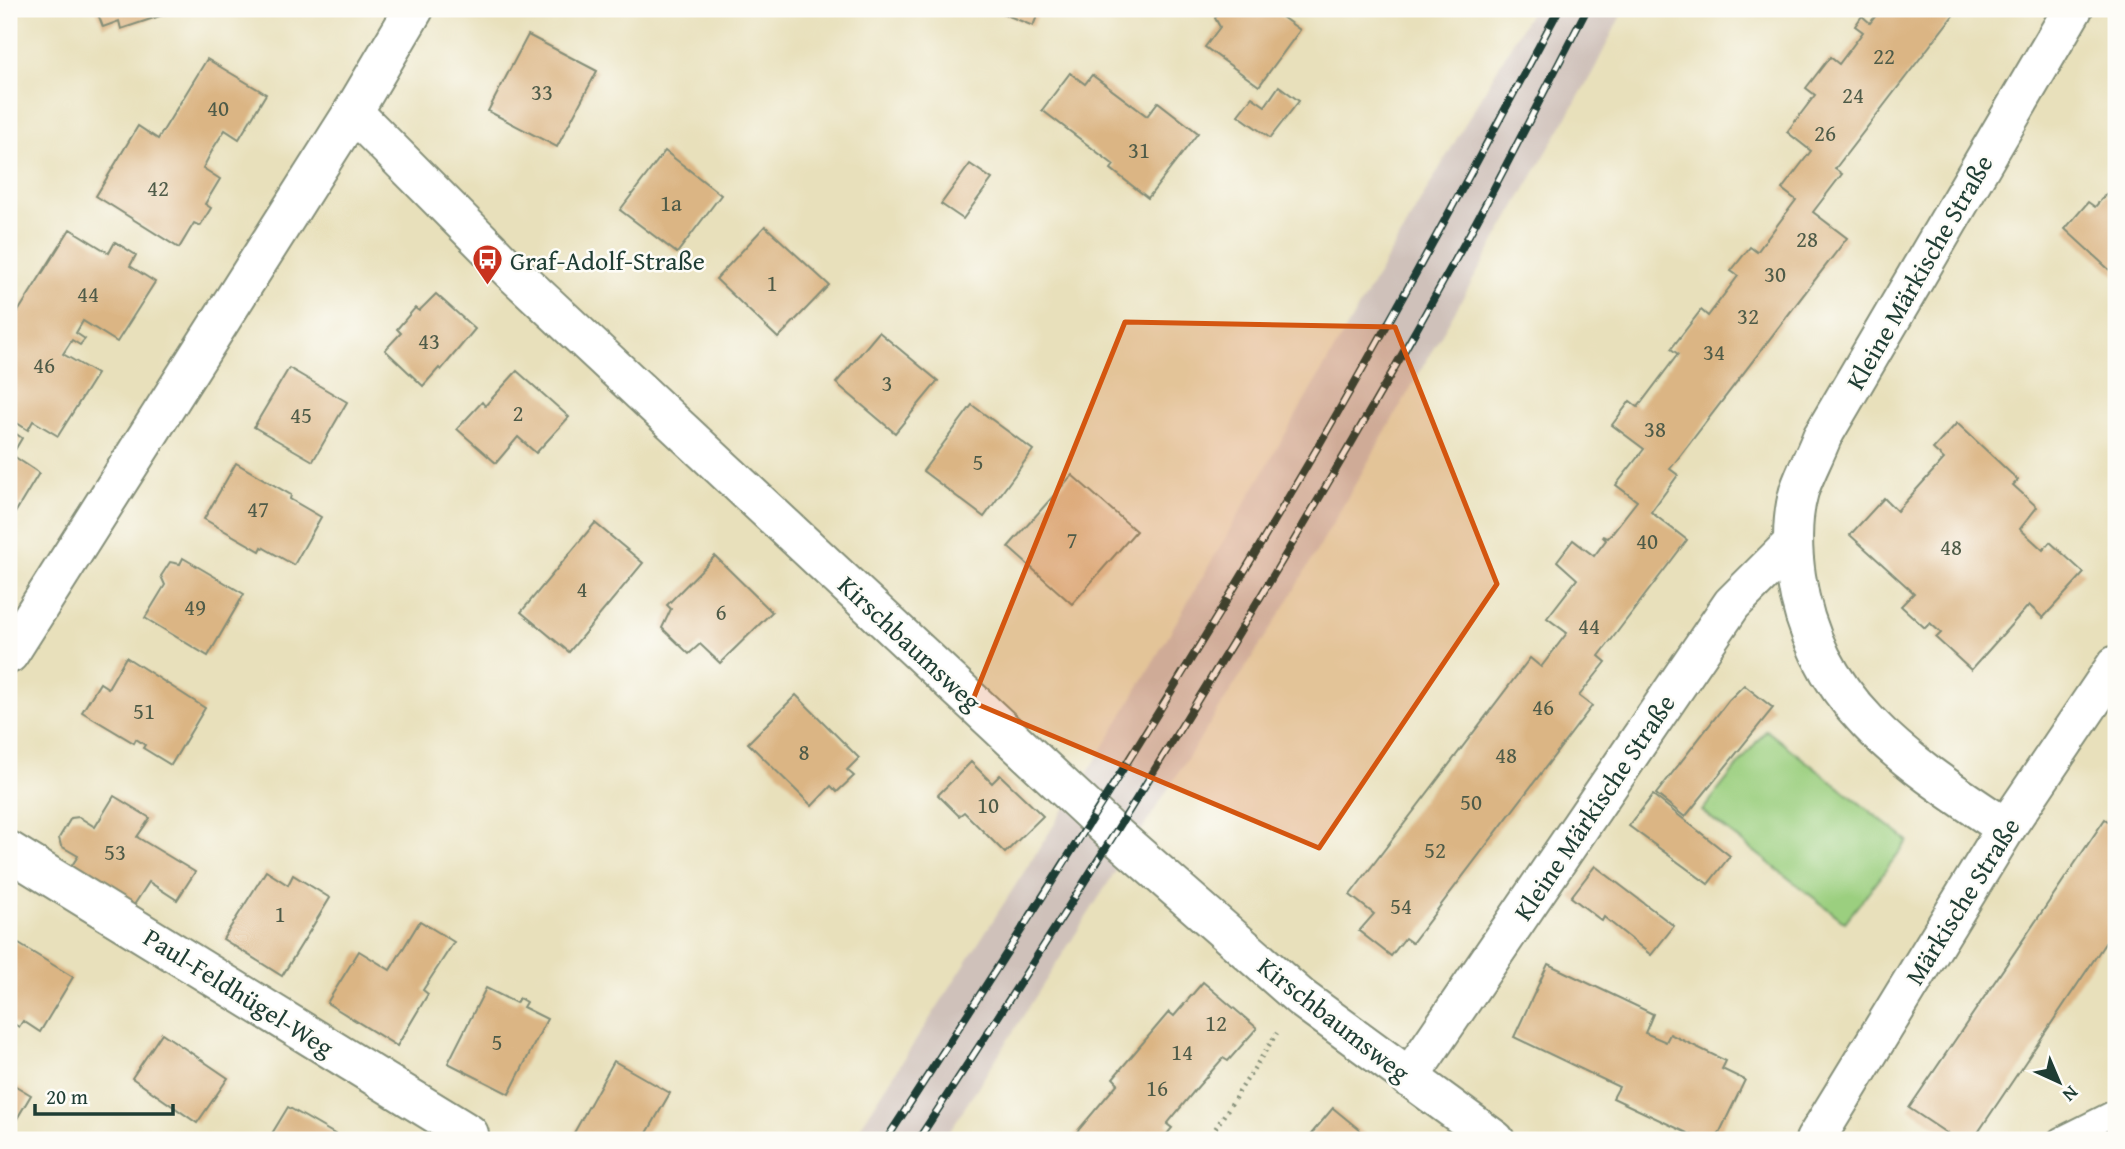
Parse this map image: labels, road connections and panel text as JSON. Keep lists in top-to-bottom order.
{
  "streets": {
    "street": [
      "Kleine Märkische Straße",
      "Kirschbaumsweg",
      "Märkische Straße",
      "Paul-Feldhügel-Weg"
    ]
  },
  "crossings": [
    ["Kleine Märkische Straße", "Kirschbaumsweg"],
    ["Kleine Märkische Straße", "Märkische Straße"]
  ],
  "places": {
    "bus stop": ["Graf-Adolf-Straße"]
  },
  "house_numbers": [
    "22",
    "33",
    "24",
    "40",
    "26",
    "31",
    "42",
    "1a",
    "28",
    "30",
    "1",
    "44",
    "32",
    "43",
    "34",
    "46",
    "3",
    "2",
    "45",
    "38",
    "5",
    "47",
    "7",
    "40",
    "48",
    "4",
    "49",
    "6",
    "44",
    "46",
    "51",
    "8",
    "48",
    "50",
    "10",
    "52",
    "53",
    "54",
    "1",
    "12",
    "5",
    "14",
    "16"
  ],
  "scale_bar": "20 m",
  "north": "bottom right"
}
